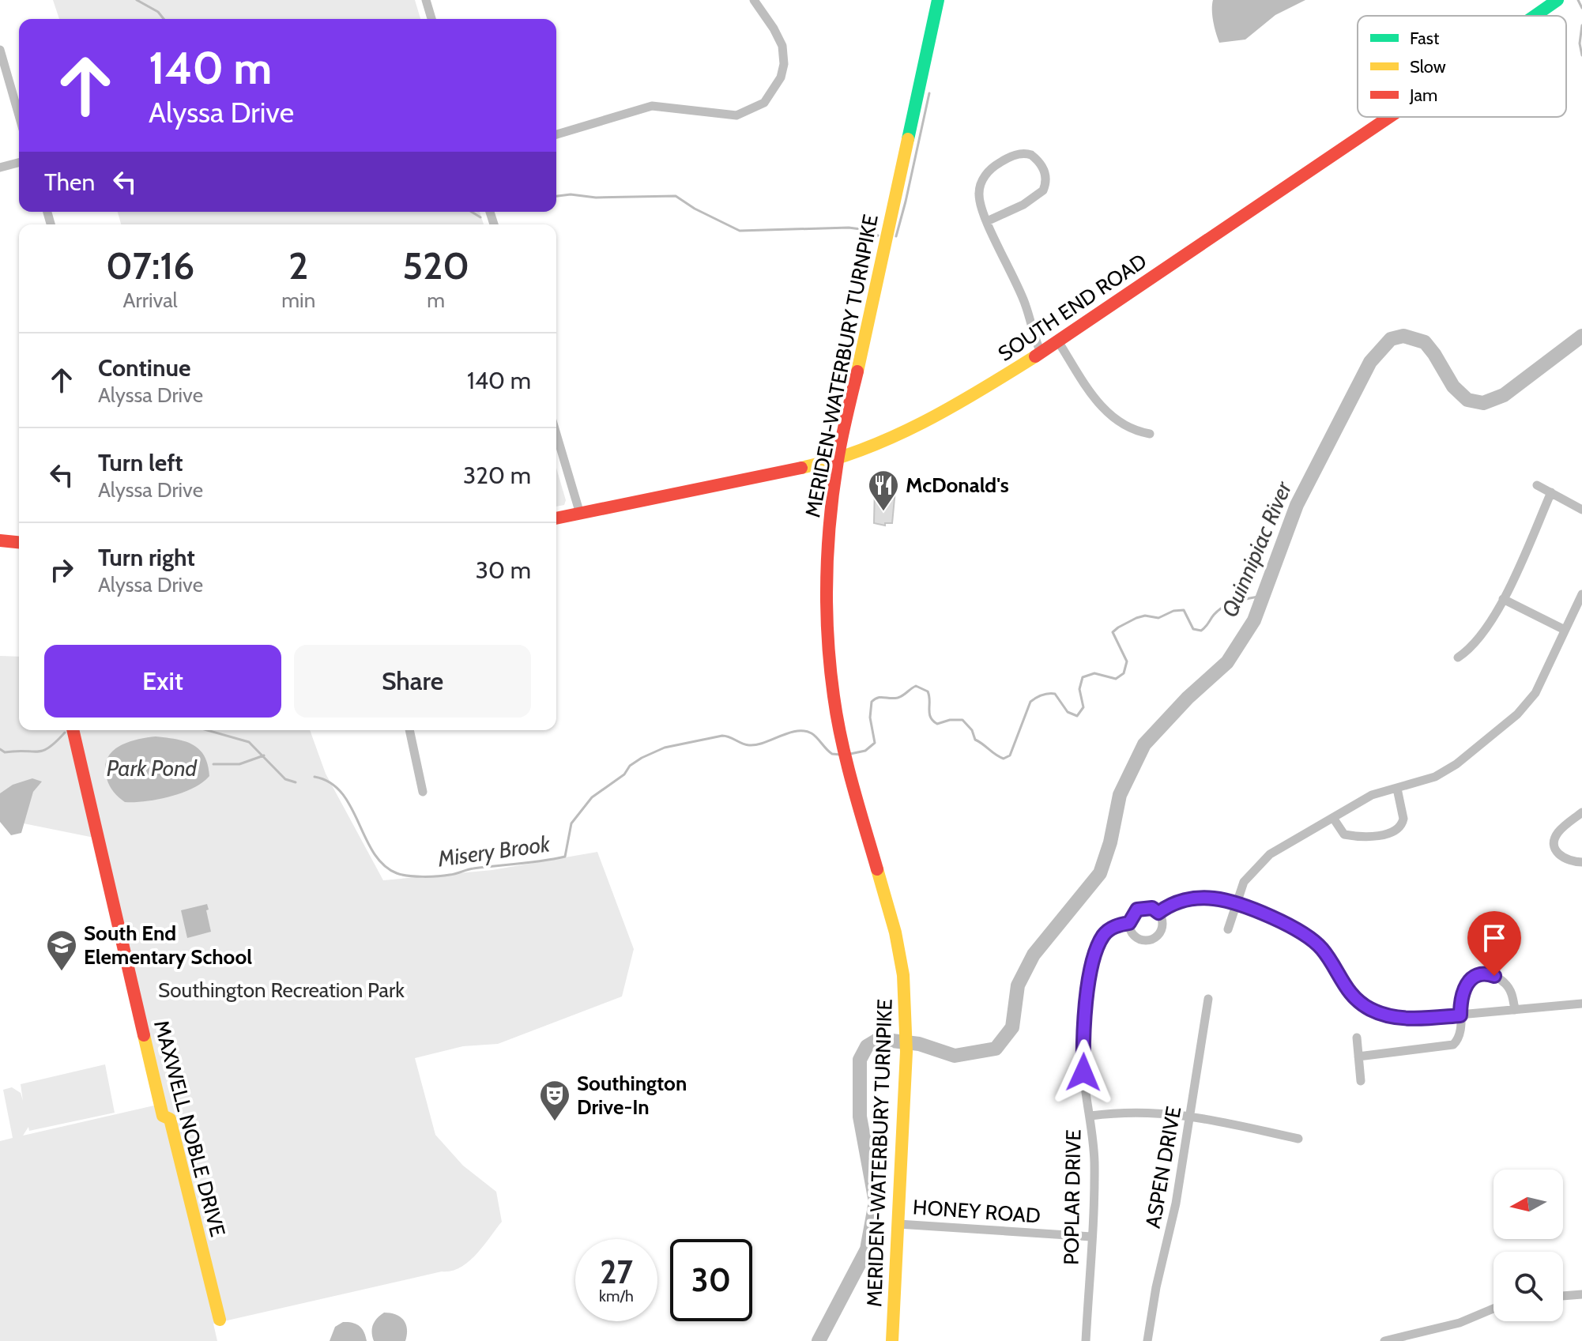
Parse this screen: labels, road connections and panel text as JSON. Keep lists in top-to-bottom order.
{
  "streets": {
    "street": [
      "SOUTH END ROAD",
      "MERIDEN-WATERBURY TURNPIKE",
      "MAXWELL NOBLE DRIVE",
      "ASPEN DRIVE",
      "POPLAR DRIVE",
      "HONEY ROAD"
    ]
  },
  "crossings": [
    ["SOUTH END ROAD", "MERIDEN-WATERBURY TURNPIKE"],
    ["MERIDEN-WATERBURY TURNPIKE", "HONEY ROAD"],
    ["POPLAR DRIVE", "HONEY ROAD"]
  ],
  "water": ["Quinnipiac River", "Park Pond", "Misery Brook"],
  "parks": ["Southington Recreation Park"],
  "places": {
    "restaurant": ["McDonald's"],
    "school or university": ["South End Elementary School"],
    "theatre": ["Southington Drive-In"]
  },
  "legend": ["Fast", "Slow", "Jam"],
  "north": "left",
  "page": {
    "turn": ["140 m", "Alyssa Drive"],
    "then": "Then",
    "eta": [
      "07:16",
      "Arrival",
      "2",
      "min",
      "520",
      "m"
    ],
    "list": [
      {
        "name": "Continue",
        "note": "Alyssa Drive",
        "value": "140 m"
      },
      {
        "name": "Turn left",
        "note": "Alyssa Drive",
        "value": "320 m"
      },
      {
        "name": "Turn right",
        "note": "Alyssa Drive",
        "value": "30 m"
      }
    ],
    "buttons": ["Exit", "Share"],
    "speed": "27 km/h",
    "limit": "30"
  }
}
